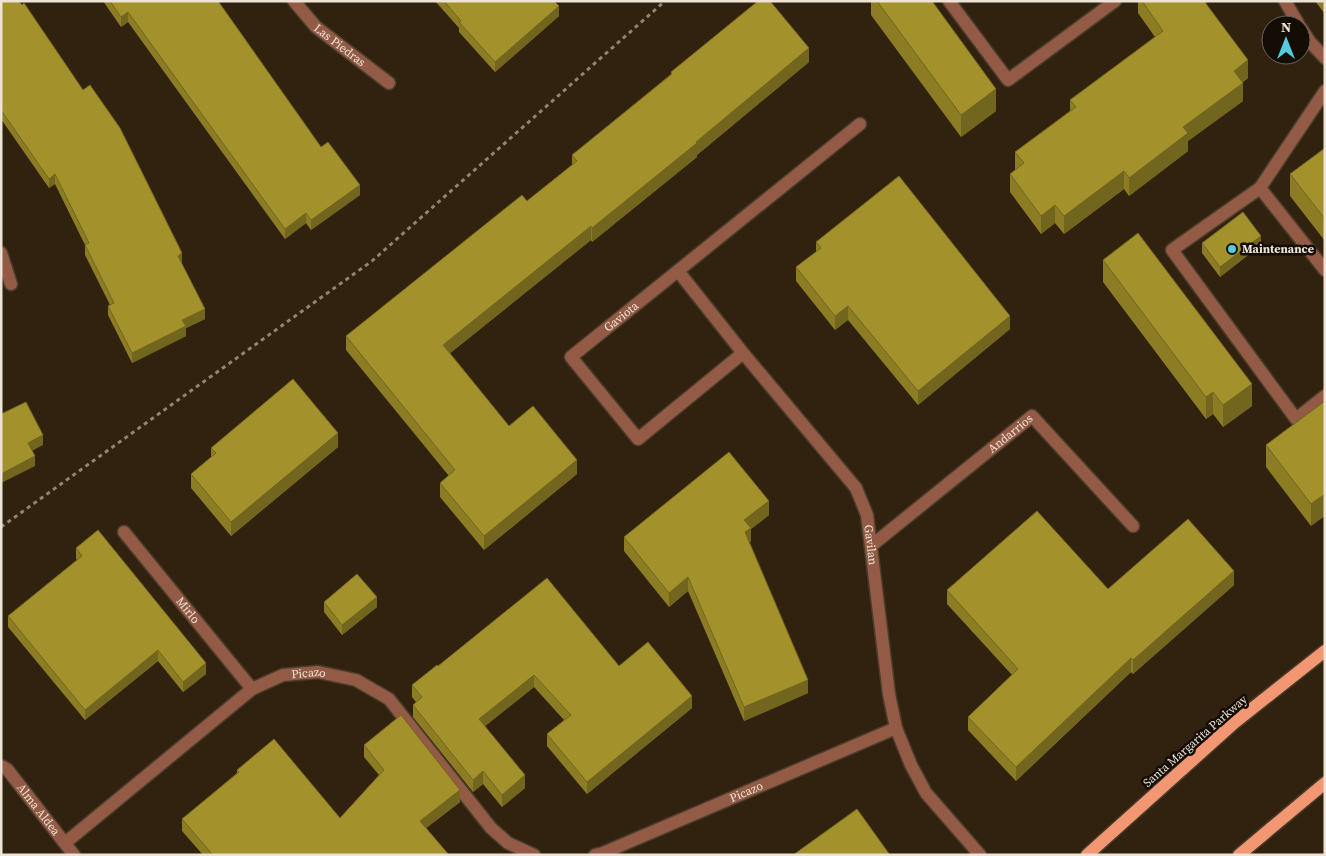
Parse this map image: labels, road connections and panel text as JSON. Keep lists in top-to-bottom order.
{
  "streets": {
    "main road": ["Santa Margarita Parkway"],
    "street": [
      "Las Piedras",
      "Gaviota",
      "Andarrios",
      "Gavilan",
      "Mirlo",
      "Picazo",
      "Alma Aldea"
    ]
  },
  "crossings": [
    ["Gaviota", "Gavilan"],
    ["Andarrios", "Gavilan"],
    ["Gavilan", "Picazo"],
    ["Mirlo", "Picazo"],
    ["Picazo", "Alma Aldea"]
  ],
  "places": ["Maintenance"],
  "north": "top"
}
